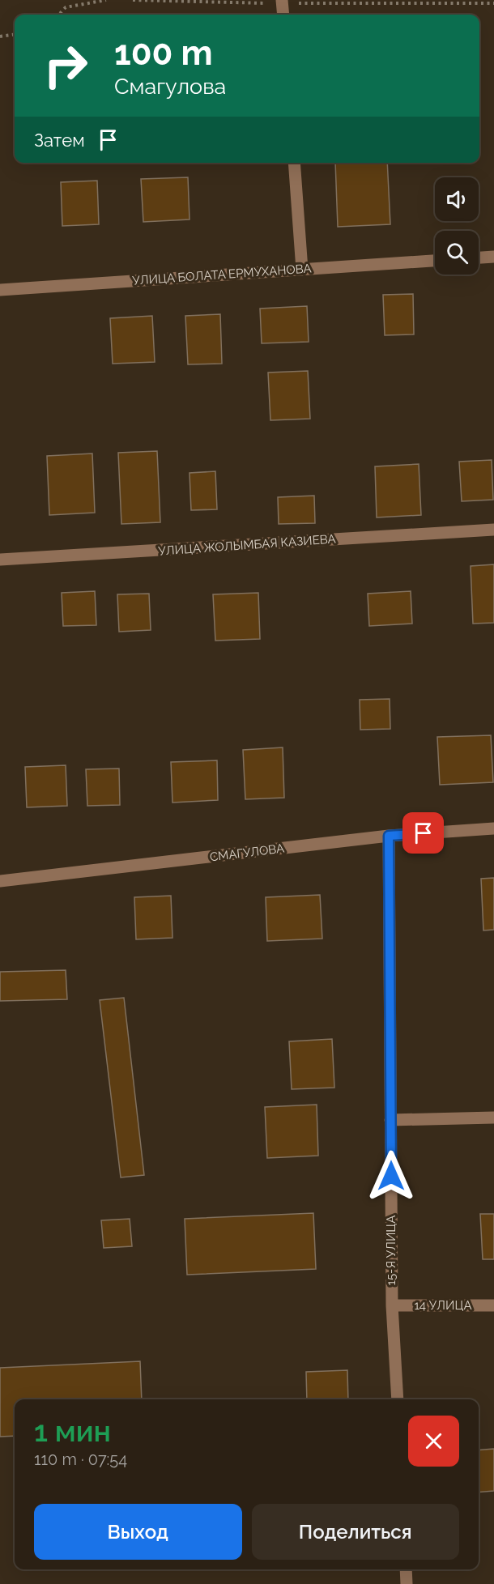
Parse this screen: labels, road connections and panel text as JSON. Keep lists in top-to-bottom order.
{
  "streets": {
    "street": [
      "УЛИЦА БОЛАТА ЕРМУХАНОВА",
      "УЛИЦА ЖОЛЫМБАЯ КАЗИЕВА",
      "СМАГУЛОВА",
      "15-Я УЛИЦА",
      "14 УЛИЦА"
    ]
  },
  "crossings": [
    ["СМАГУЛОВА", "15-Я УЛИЦА"],
    ["15-Я УЛИЦА", "14 УЛИЦА"]
  ],
  "page": {
    "turn": ["100 m", "Смагулова"],
    "then": "Затем",
    "heading": ["1 мин", "110 m · 07:54"],
    "buttons": ["Выход", "Поделиться"]
  }
}
